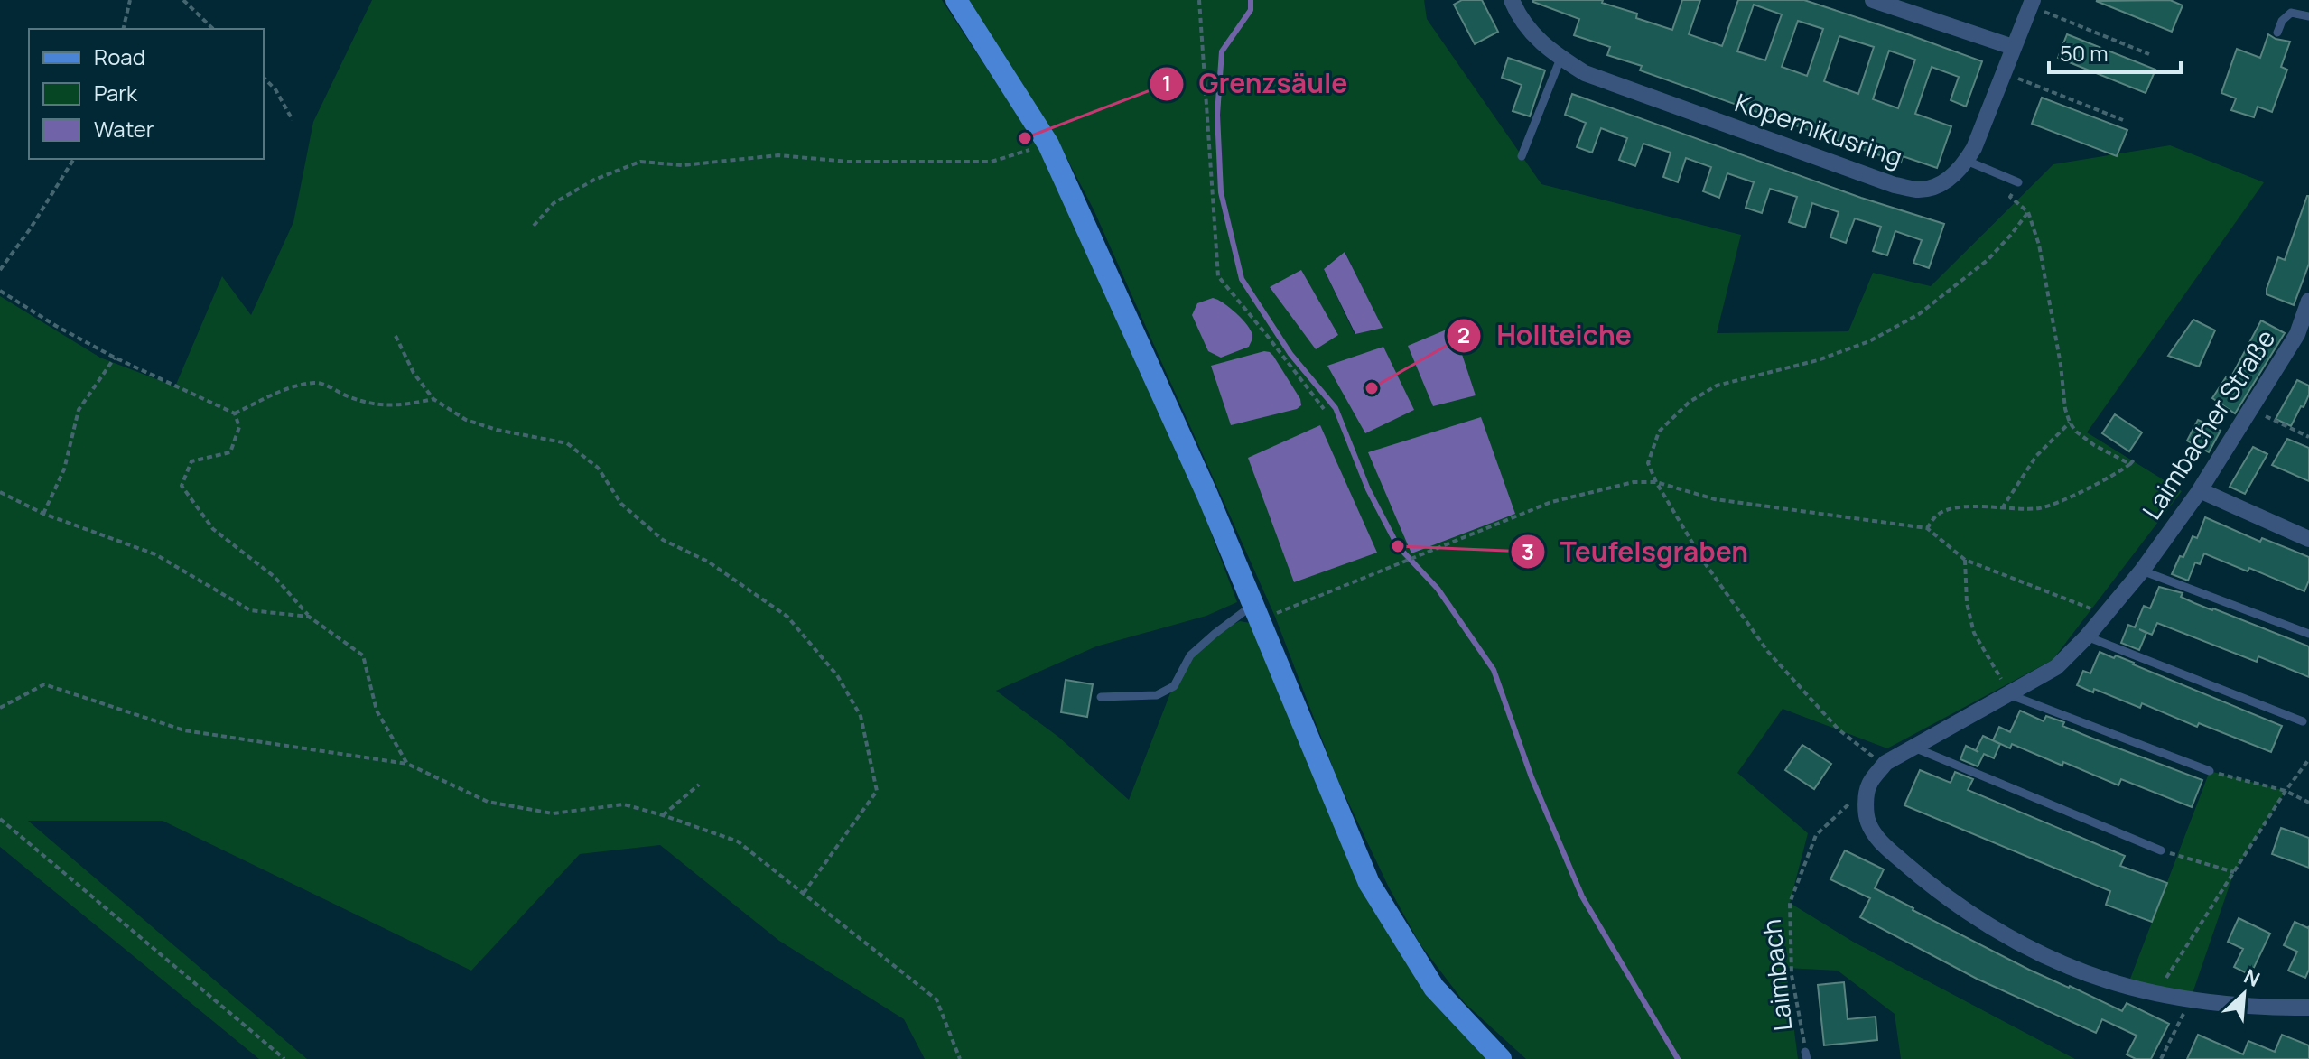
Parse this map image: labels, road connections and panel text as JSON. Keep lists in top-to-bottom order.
{
  "streets": {
    "street": ["Kopernikusring", "Laimbacher Straße"],
    "path": ["Laimbach"]
  },
  "crossings": [
    ["Laimbacher Straße", "Laimbach"]
  ],
  "places": ["Grenzsäule", "Hollteiche", "Teufelsgraben"],
  "legend": ["Road", "Park", "Water"],
  "scale_bar": "50 m",
  "north": "top right"
}
